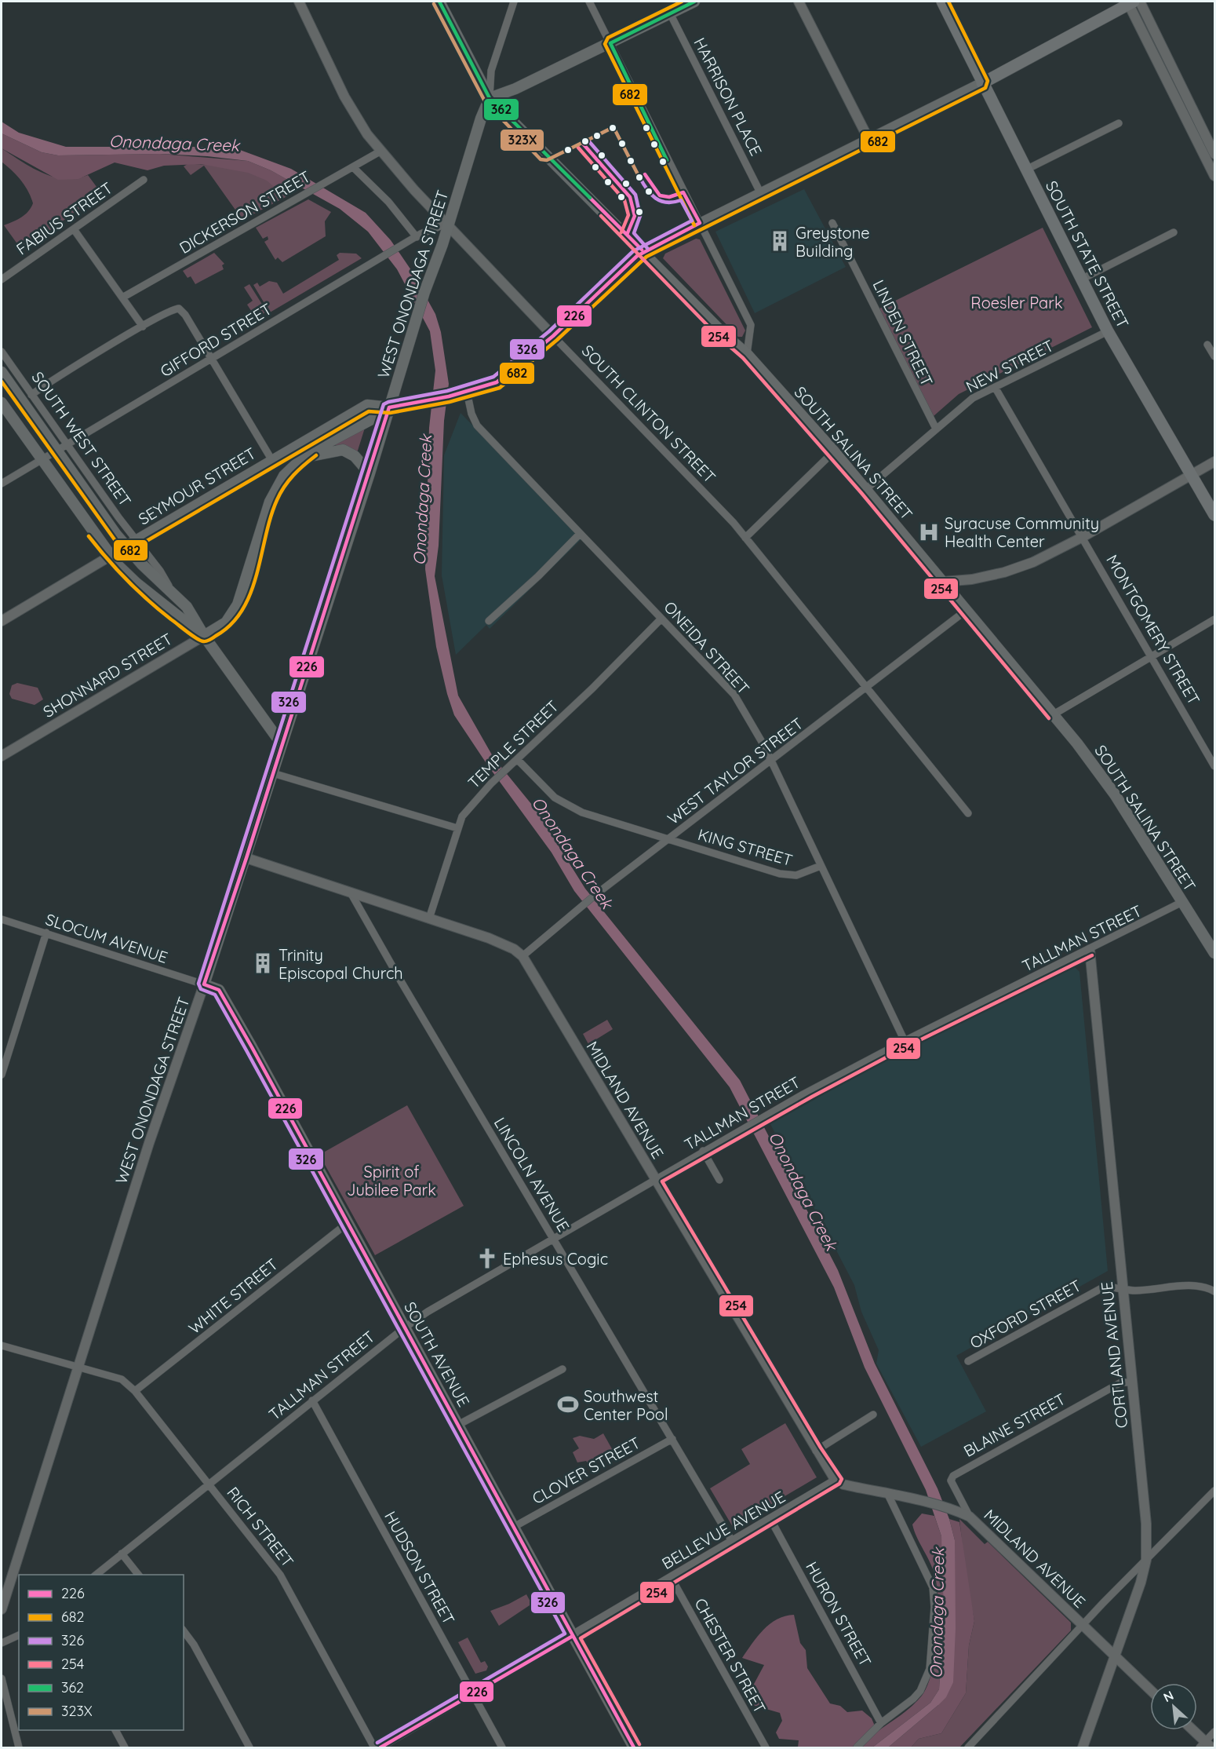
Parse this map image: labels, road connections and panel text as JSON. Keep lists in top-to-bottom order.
{
  "streets": {
    "main road": [
      "SOUTH STATE STREET",
      "WEST ONONDAGA STREET",
      "SOUTH WEST STREET",
      "SOUTH SALINA STREET",
      "SEYMOUR STREET",
      "SHONNARD STREET",
      "SOUTH AVENUE"
    ],
    "street": [
      "HARRISON PLACE",
      "DICKERSON STREET",
      "FABIUS STREET",
      "LINDEN STREET",
      "GIFFORD STREET",
      "NEW STREET",
      "SOUTH CLINTON STREET",
      "MONTGOMERY STREET",
      "ONEIDA STREET",
      "TEMPLE STREET",
      "WEST TAYLOR STREET",
      "KING STREET",
      "SLOCUM AVENUE",
      "TALLMAN STREET",
      "MIDLAND AVENUE",
      "LINCOLN AVENUE",
      "WHITE STREET",
      "OXFORD STREET",
      "CORTLAND AVENUE",
      "BLAINE STREET",
      "CLOVER STREET",
      "RICH STREET",
      "BELLEVUE AVENUE",
      "HUDSON STREET",
      "HURON STREET",
      "CHESTER STREET"
    ]
  },
  "crossings": [
    ["DICKERSON STREET", "SOUTH CLINTON STREET"],
    ["SOUTH STATE STREET", "NEW STREET"],
    ["WEST ONONDAGA STREET", "GIFFORD STREET"],
    ["WEST ONONDAGA STREET", "SOUTH CLINTON STREET"],
    ["WEST ONONDAGA STREET", "SOUTH WEST STREET"],
    ["WEST ONONDAGA STREET", "SOUTH SALINA STREET"],
    ["WEST ONONDAGA STREET", "SEYMOUR STREET"],
    ["WEST ONONDAGA STREET", "SHONNARD STREET"],
    ["WEST ONONDAGA STREET", "SLOCUM AVENUE"],
    ["WEST ONONDAGA STREET", "MIDLAND AVENUE"],
    ["WEST ONONDAGA STREET", "SOUTH AVENUE"],
    ["WEST ONONDAGA STREET", "RICH STREET"],
    ["LINDEN STREET", "NEW STREET"],
    ["GIFFORD STREET", "SOUTH CLINTON STREET"],
    ["GIFFORD STREET", "SOUTH WEST STREET"],
    ["NEW STREET", "SOUTH SALINA STREET"],
    ["NEW STREET", "MONTGOMERY STREET"],
    ["SOUTH CLINTON STREET", "WEST TAYLOR STREET"],
    ["SOUTH WEST STREET", "SEYMOUR STREET"],
    ["SOUTH WEST STREET", "SHONNARD STREET"],
    ["SOUTH SALINA STREET", "WEST TAYLOR STREET"],
    ["SOUTH SALINA STREET", "TALLMAN STREET"],
    ["SEYMOUR STREET", "SHONNARD STREET"],
    ["ONEIDA STREET", "TEMPLE STREET"],
    ["ONEIDA STREET", "WEST TAYLOR STREET"],
    ["ONEIDA STREET", "KING STREET"],
    ["ONEIDA STREET", "TALLMAN STREET"],
    ["TEMPLE STREET", "KING STREET"],
    ["TEMPLE STREET", "MIDLAND AVENUE"],
    ["WEST TAYLOR STREET", "KING STREET"],
    ["WEST TAYLOR STREET", "MIDLAND AVENUE"],
    ["SLOCUM AVENUE", "SOUTH AVENUE"],
    ["TALLMAN STREET", "MIDLAND AVENUE"],
    ["TALLMAN STREET", "LINCOLN AVENUE"],
    ["TALLMAN STREET", "SOUTH AVENUE"],
    ["TALLMAN STREET", "CORTLAND AVENUE"],
    ["TALLMAN STREET", "RICH STREET"],
    ["TALLMAN STREET", "HUDSON STREET"],
    ["MIDLAND AVENUE", "LINCOLN AVENUE"],
    ["MIDLAND AVENUE", "CORTLAND AVENUE"],
    ["MIDLAND AVENUE", "BLAINE STREET"],
    ["MIDLAND AVENUE", "BELLEVUE AVENUE"],
    ["LINCOLN AVENUE", "CLOVER STREET"],
    ["LINCOLN AVENUE", "BELLEVUE AVENUE"],
    ["WHITE STREET", "SOUTH AVENUE"],
    ["WHITE STREET", "RICH STREET"],
    ["OXFORD STREET", "CORTLAND AVENUE"],
    ["SOUTH AVENUE", "CLOVER STREET"],
    ["SOUTH AVENUE", "BELLEVUE AVENUE"],
    ["CORTLAND AVENUE", "BLAINE STREET"],
    ["BELLEVUE AVENUE", "HUDSON STREET"],
    ["BELLEVUE AVENUE", "HURON STREET"],
    ["BELLEVUE AVENUE", "CHESTER STREET"]
  ],
  "water": ["Onondaga Creek"],
  "parks": ["Roesler Park", "Spirit of Jubilee Park"],
  "places": {
    "building": ["Greystone Building", "Trinity Episcopal Church"],
    "hospital": ["Syracuse Community Health Center"],
    "church": ["Ephesus Cogic"],
    "sports": ["Southwest Center Pool"]
  },
  "lines": [
    "transit line 682",
    "transit line 362",
    "transit line 323X",
    "transit line 326",
    "transit line 226",
    "transit line 254"
  ],
  "legend": [
    "226",
    "682",
    "326",
    "254",
    "362",
    "323X"
  ],
  "north": "top left"
}
